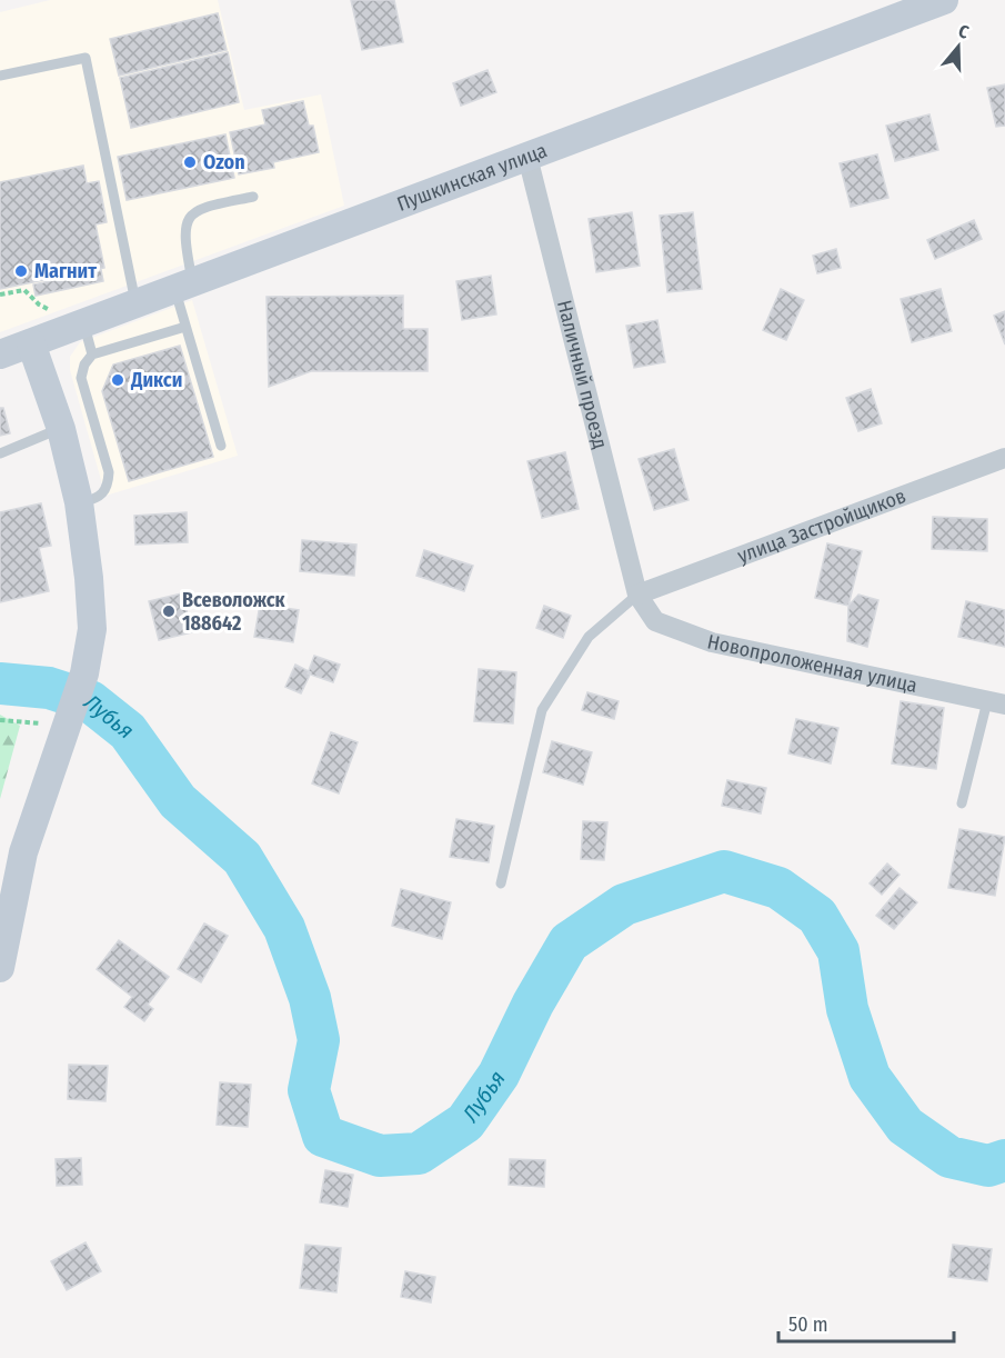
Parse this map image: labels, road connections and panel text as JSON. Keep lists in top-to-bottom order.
{
  "streets": {
    "street": [
      "Пушкинская улица",
      "Наличный проезд",
      "улица Застройщиков",
      "Новопроложенная улица"
    ]
  },
  "crossings": [
    ["Пушкинская улица", "Наличный проезд"],
    ["Наличный проезд", "улица Застройщиков"],
    ["Наличный проезд", "Новопроложенная улица"],
    ["улица Застройщиков", "Новопроложенная улица"]
  ],
  "water": ["Лубья"],
  "places": [
    "Ozon",
    "Магнит",
    "Дикси",
    "Всеволожск 188642"
  ],
  "scale_bar": "50 m",
  "north": "top"
}
